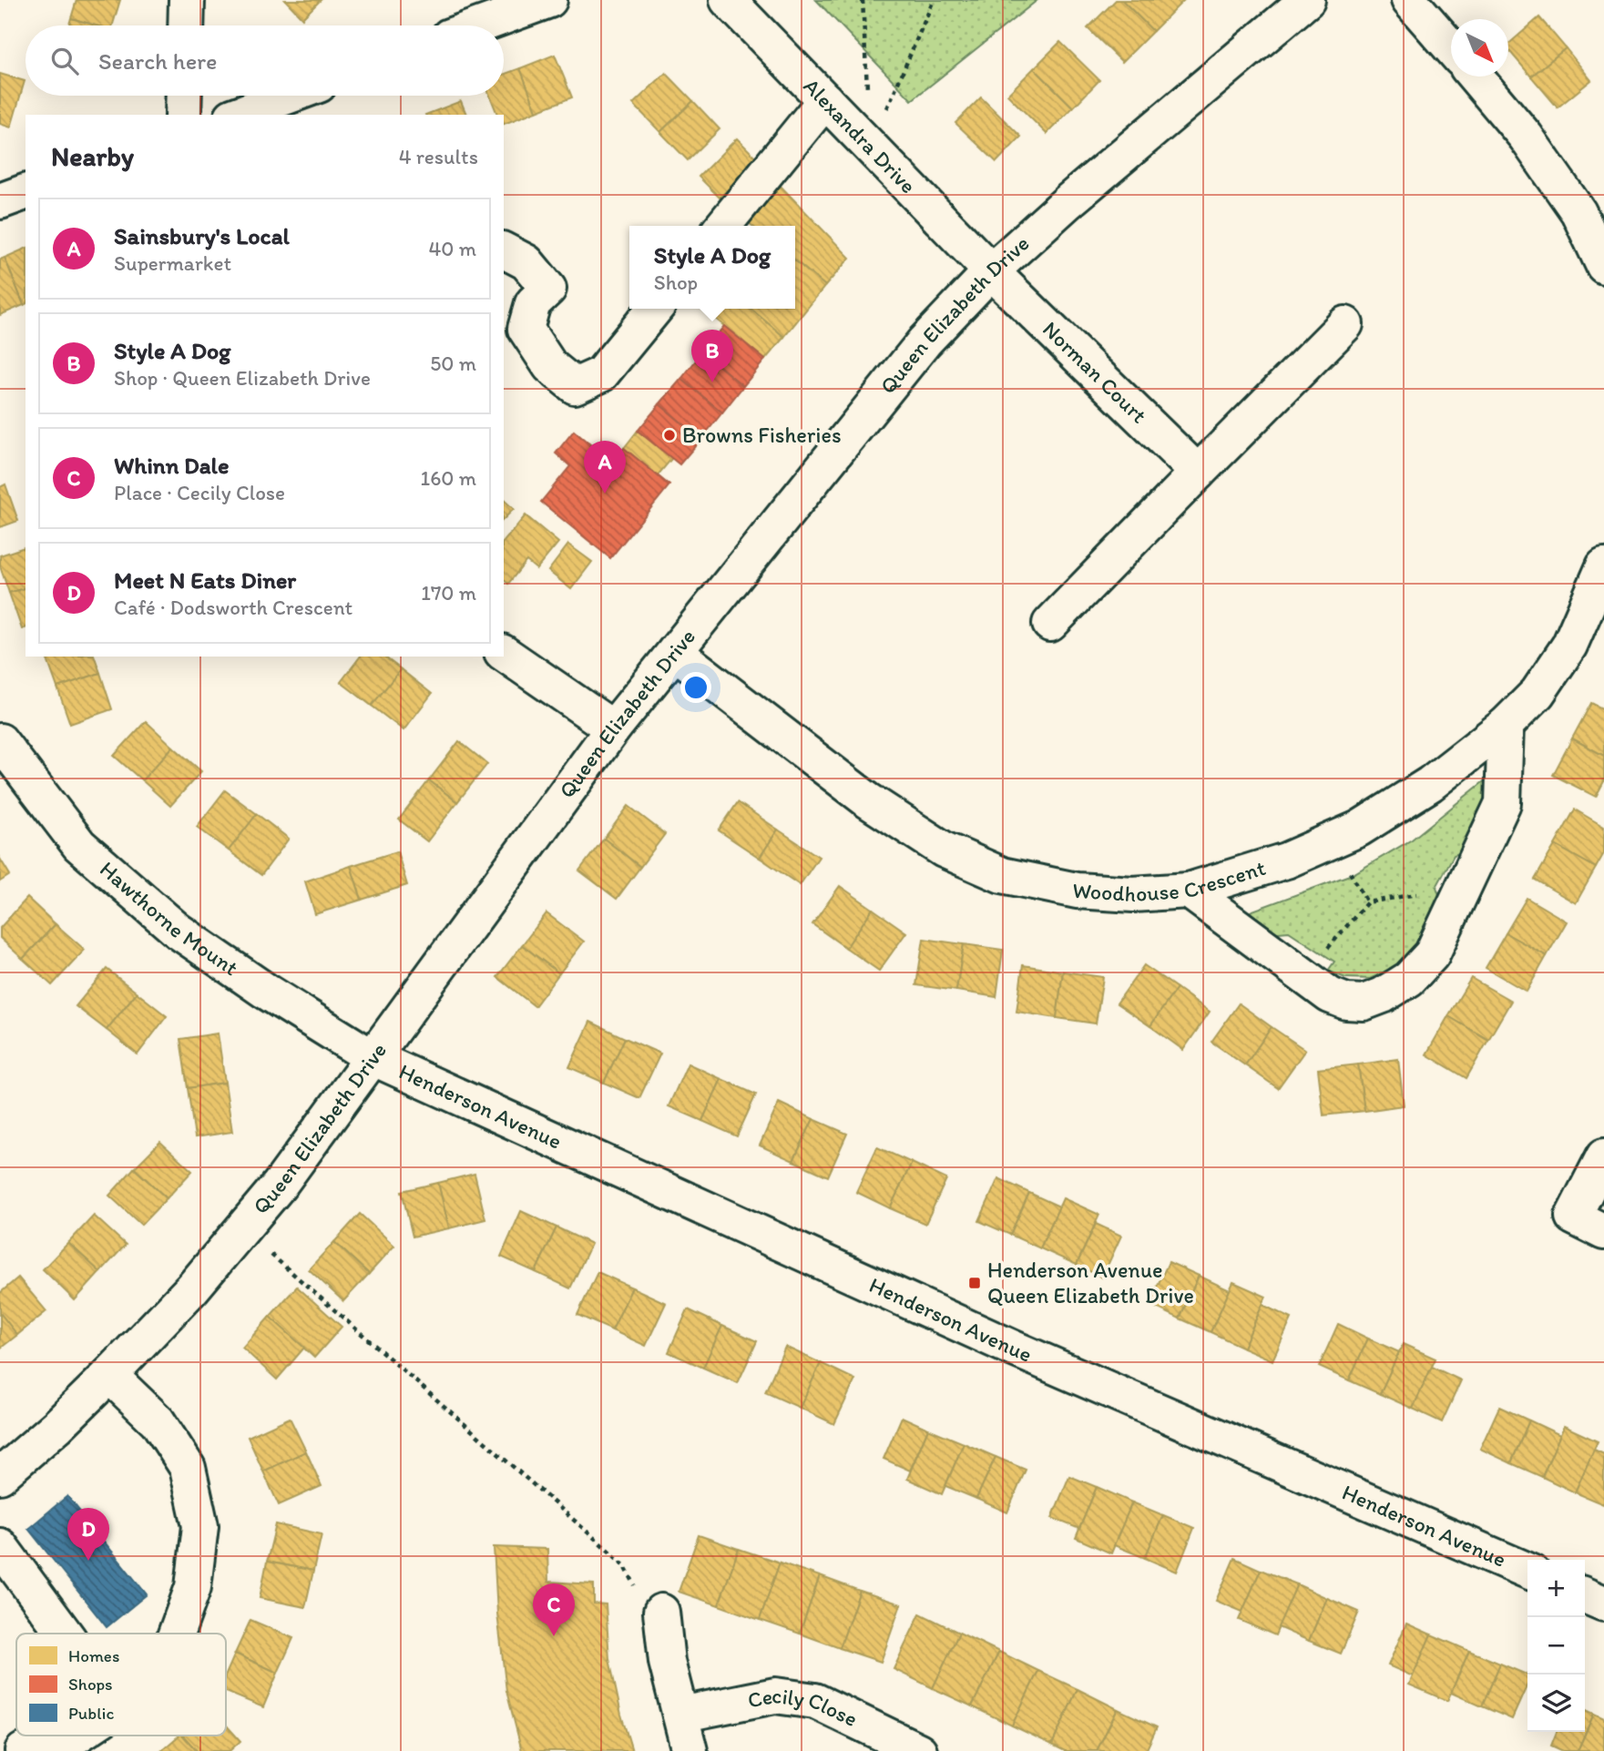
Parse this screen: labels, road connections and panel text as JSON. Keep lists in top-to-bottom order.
{
  "streets": {
    "street": [
      "Alexandra Drive",
      "Queen Elizabeth Drive",
      "Norman Court",
      "Woodhouse Crescent",
      "Hawthorne Mount",
      "Henderson Avenue",
      "Cecily Close"
    ]
  },
  "crossings": [
    ["Alexandra Drive", "Queen Elizabeth Drive"],
    ["Alexandra Drive", "Norman Court"],
    ["Queen Elizabeth Drive", "Norman Court"],
    ["Queen Elizabeth Drive", "Woodhouse Crescent"],
    ["Queen Elizabeth Drive", "Hawthorne Mount"],
    ["Queen Elizabeth Drive", "Henderson Avenue"],
    ["Hawthorne Mount", "Henderson Avenue"]
  ],
  "places": {
    "other": ["Browns Fisheries"],
    "transit": ["Henderson Avenue Queen Elizabeth Drive"]
  },
  "legend": ["Homes", "Shops", "Public"],
  "north": "bottom right",
  "page": {
    "search": "Search here",
    "heading": ["Nearby", "4 results"],
    "list": [
      {
        "mark": "A",
        "name": "Sainsbury's Local",
        "note": "Supermarket",
        "value": "40 m"
      },
      {
        "mark": "B",
        "name": "Style A Dog",
        "note": "Shop · Queen Elizabeth Drive",
        "value": "50 m"
      },
      {
        "mark": "C",
        "name": "Whinn Dale",
        "note": "Place · Cecily Close",
        "value": "160 m"
      },
      {
        "mark": "D",
        "name": "Meet N Eats Diner",
        "note": "Café · Dodsworth Crescent",
        "value": "170 m"
      }
    ],
    "popup": ["Style A Dog", "Shop"],
    "pins": [
      "B",
      "A",
      "D",
      "C"
    ],
    "map_buttons": ["+", "−"]
  }
}
